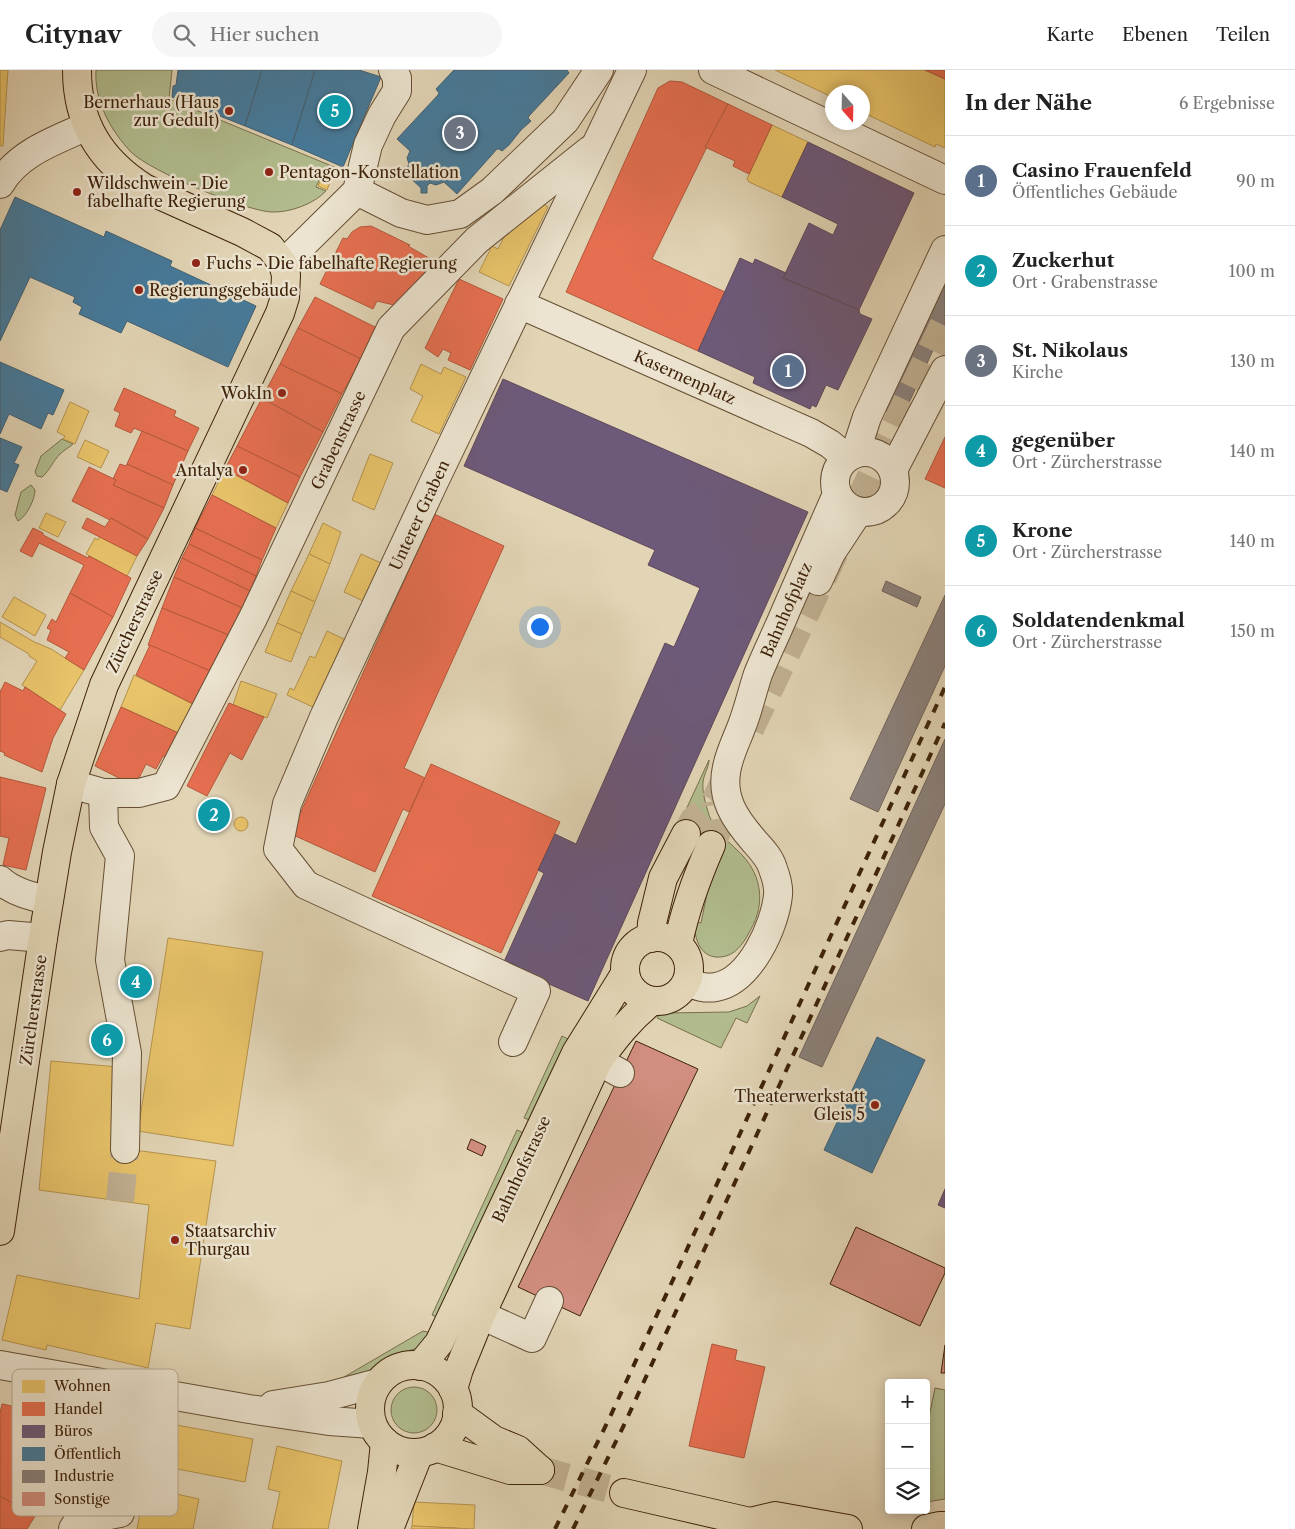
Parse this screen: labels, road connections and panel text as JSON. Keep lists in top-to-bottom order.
{
  "streets": {
    "main road": ["Zürcherstrasse", "Bahnhofstrasse"],
    "street": [
      "Kasernenplatz",
      "Grabenstrasse",
      "Unterer Graben",
      "Bahnhofplatz"
    ]
  },
  "crossings": [
    ["Kasernenplatz", "Unterer Graben"],
    ["Kasernenplatz", "Bahnhofplatz"],
    ["Grabenstrasse", "Unterer Graben"],
    ["Grabenstrasse", "Zürcherstrasse"],
    ["Bahnhofplatz", "Bahnhofstrasse"]
  ],
  "places": [
    "Bernerhaus (Haus zur Gedult)",
    "Pentagon-Konstellation",
    "Wildschwein - Die fabelhafte Regierung",
    "Fuchs - Die fabelhafte Regierung",
    "Regierungsgebäude",
    "WokIn",
    "Antalya",
    "Theaterwerkstatt Gleis 5",
    "Staatsarchiv Thurgau"
  ],
  "legend": [
    "Wohnen",
    "Handel",
    "Büros",
    "Öffentlich",
    "Industrie",
    "Sonstige"
  ],
  "north": "bottom",
  "page": {
    "header": "Citynav",
    "search": "Hier suchen",
    "nav": ["Karte", "Ebenen", "Teilen"],
    "heading": ["In der Nähe", "6 Ergebnisse"],
    "pins": [
      "5",
      "3",
      "1",
      "2",
      "4",
      "6"
    ],
    "list": [
      {
        "mark": "1",
        "name": "Casino Frauenfeld",
        "note": "Öffentliches Gebäude",
        "value": "90 m"
      },
      {
        "mark": "2",
        "name": "Zuckerhut",
        "note": "Ort · Grabenstrasse",
        "value": "100 m"
      },
      {
        "mark": "3",
        "name": "St. Nikolaus",
        "note": "Kirche",
        "value": "130 m"
      },
      {
        "mark": "4",
        "name": "gegenüber",
        "note": "Ort · Zürcherstrasse",
        "value": "140 m"
      },
      {
        "mark": "5",
        "name": "Krone",
        "note": "Ort · Zürcherstrasse",
        "value": "140 m"
      },
      {
        "mark": "6",
        "name": "Soldatendenkmal",
        "note": "Ort · Zürcherstrasse",
        "value": "150 m"
      }
    ],
    "map_buttons": ["+", "−"]
  }
}
